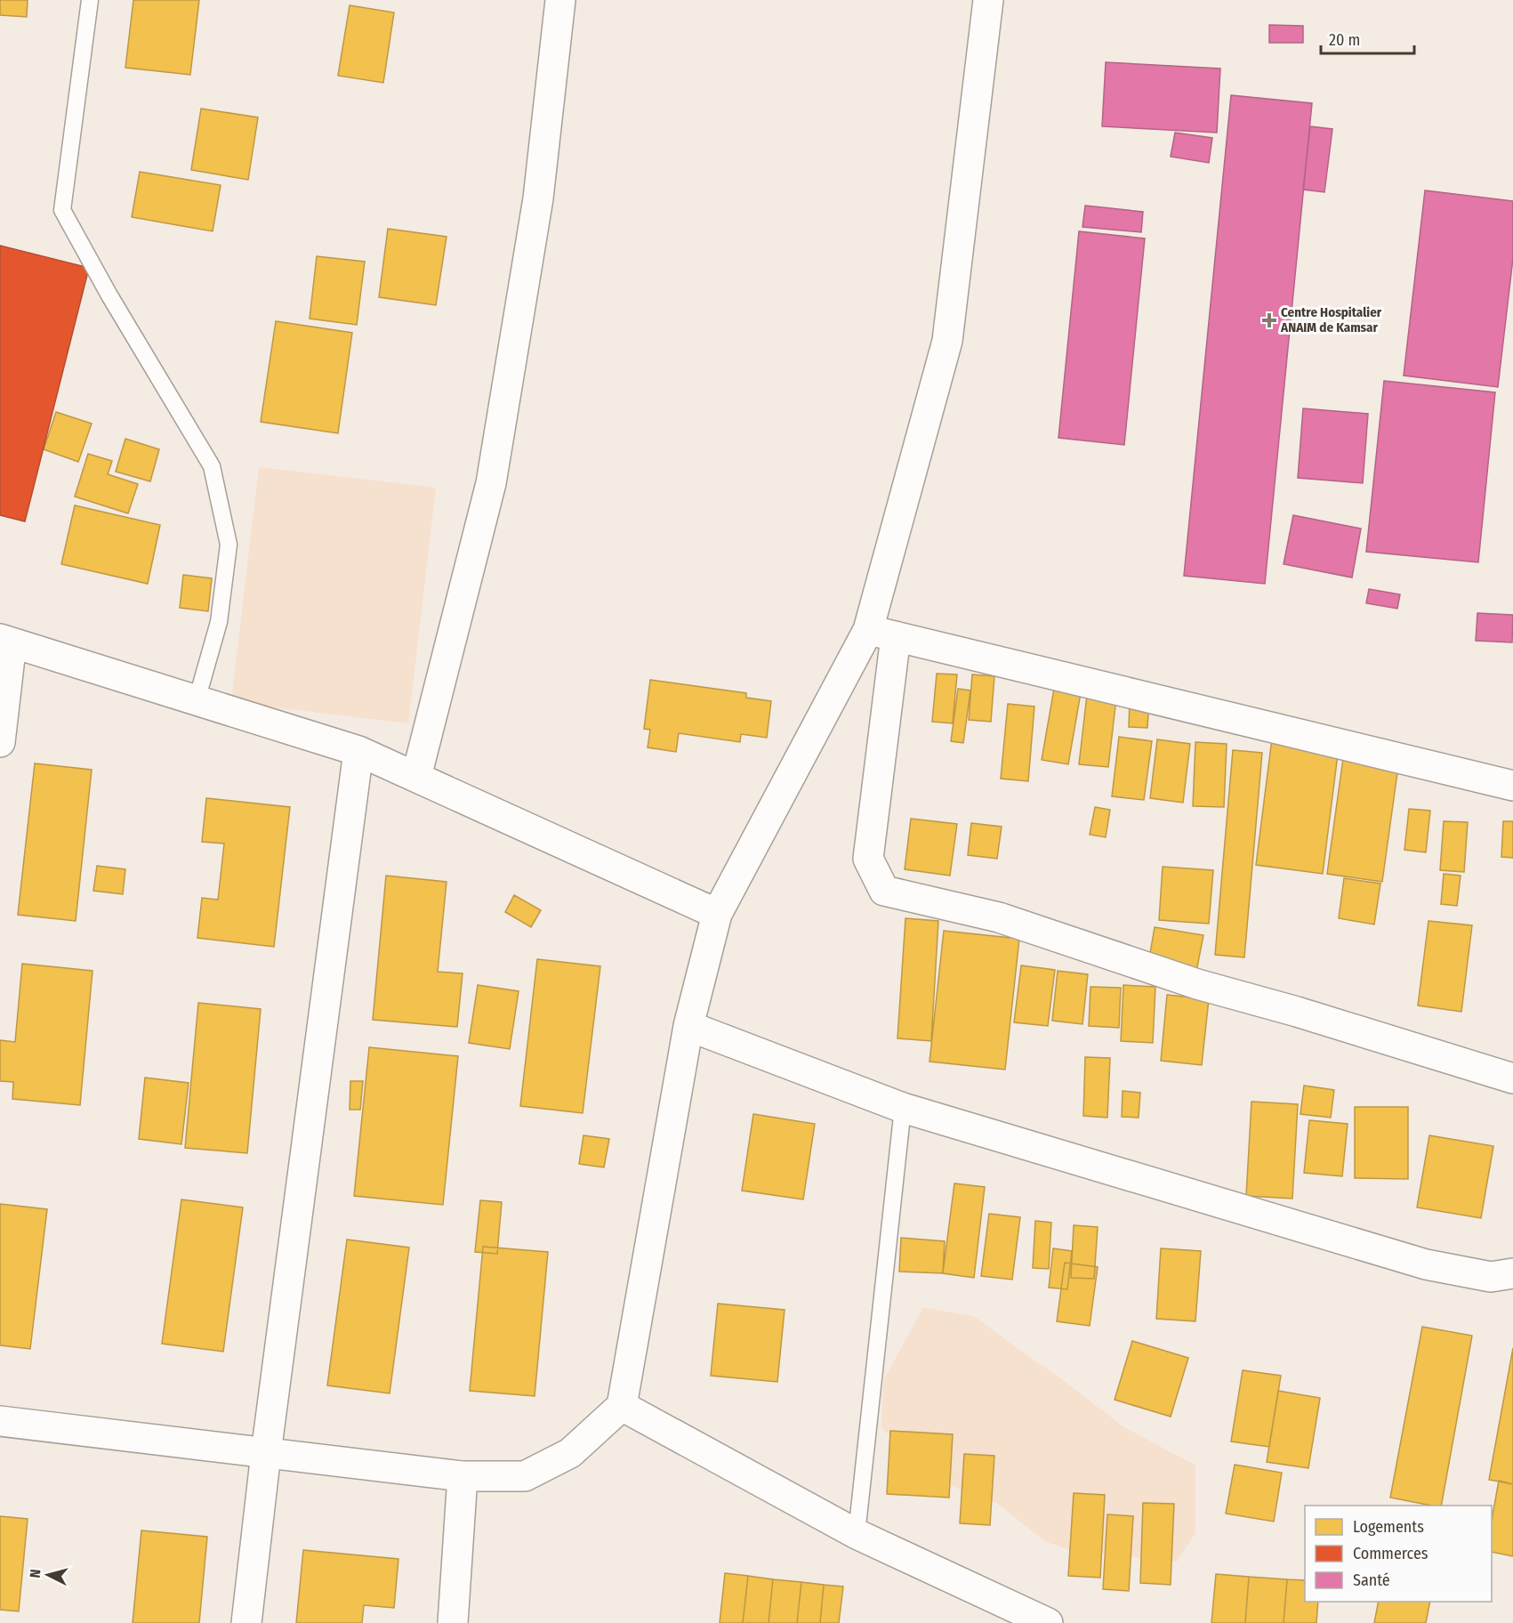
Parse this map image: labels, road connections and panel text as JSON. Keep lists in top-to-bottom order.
{
  "places": {
    "health": ["Centre Hospitalier ANAIM de Kamsar"]
  },
  "legend": ["Logements", "Commerces", "Santé"],
  "scale_bar": "20 m",
  "north": "left"
}
